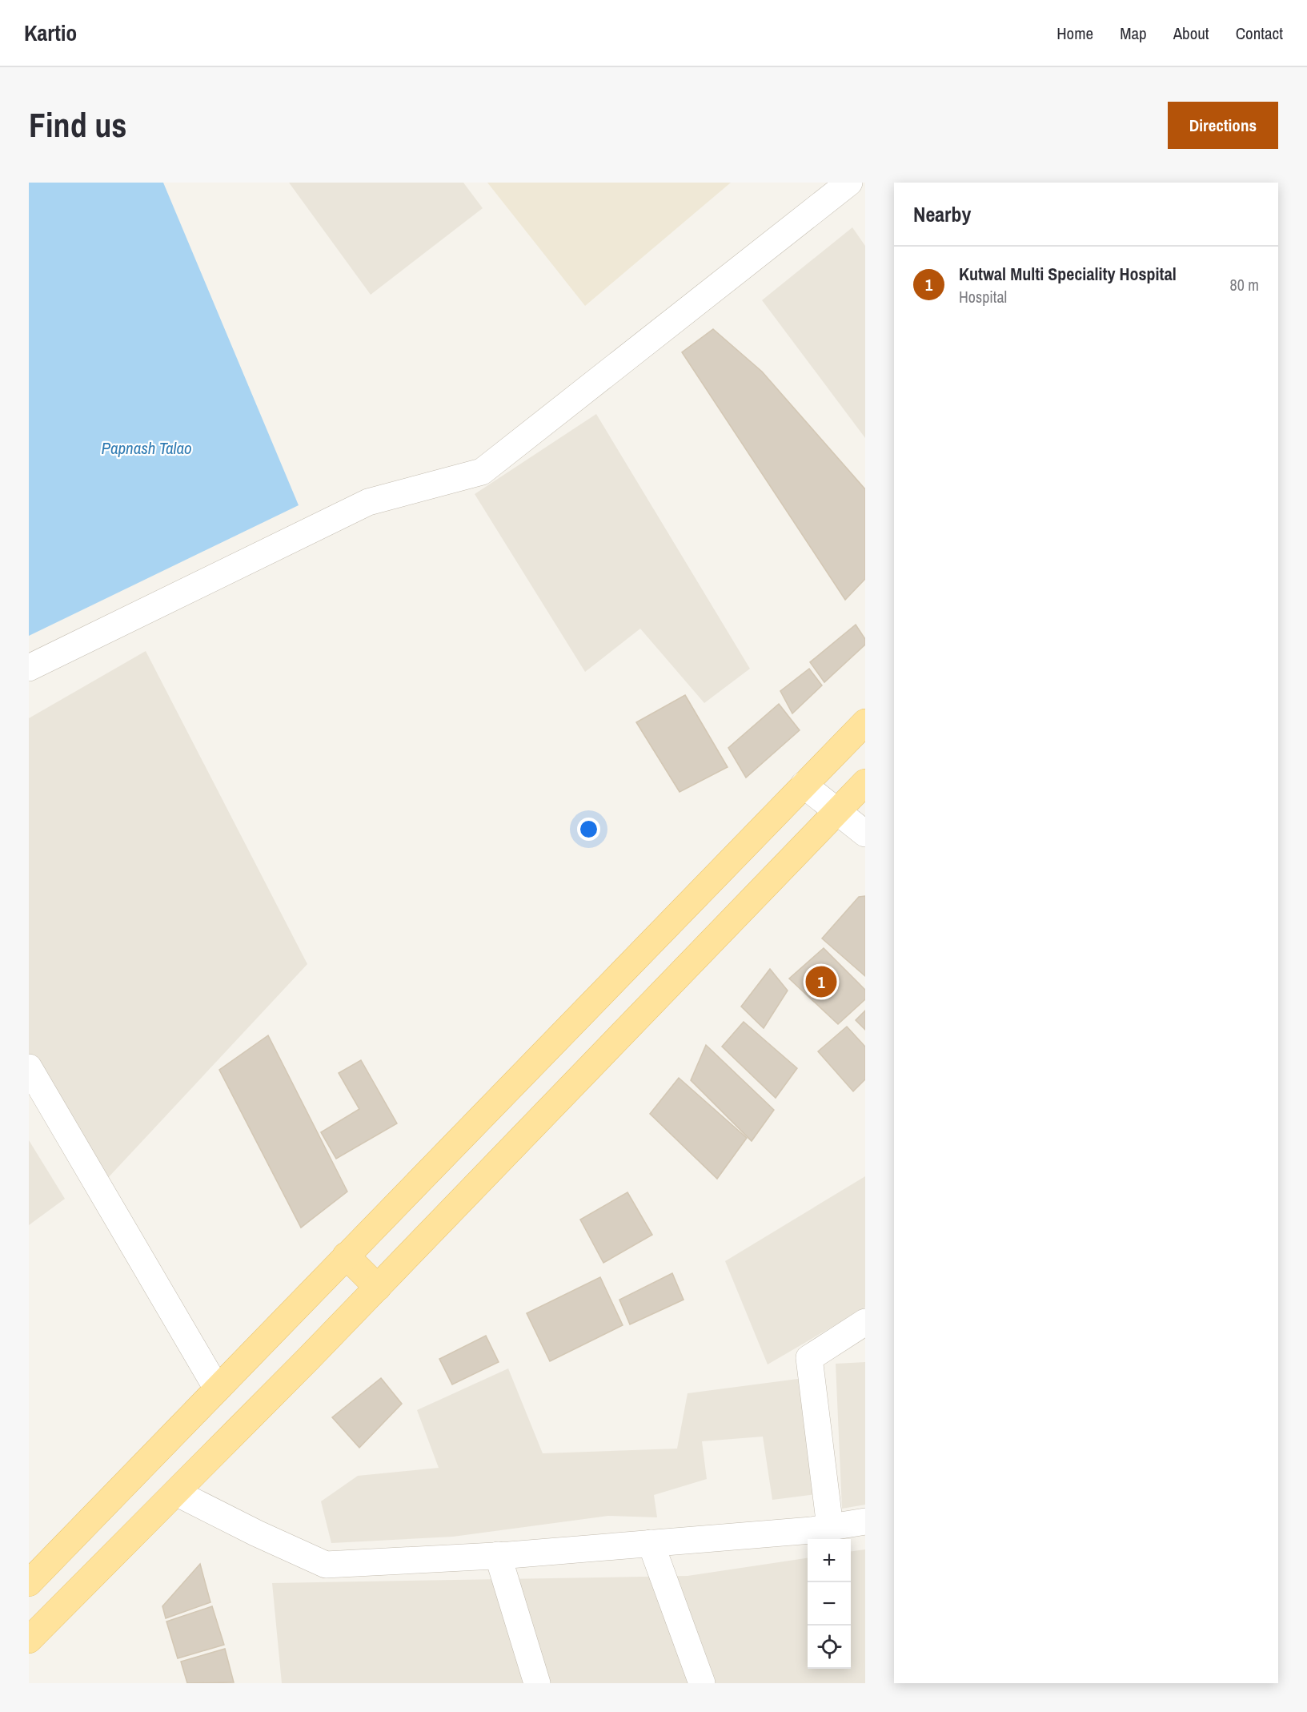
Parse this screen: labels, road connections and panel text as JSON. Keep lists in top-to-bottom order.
{
  "water": ["Papnash Talao"],
  "page": {
    "header": "Kartio",
    "nav": [
      "Home",
      "Map",
      "About",
      "Contact"
    ],
    "buttons": "Directions",
    "title": "Find us",
    "heading": "Nearby",
    "list": [
      {
        "mark": "1",
        "name": "Kutwal Multi Speciality Hospital",
        "note": "Hospital",
        "value": "80 m"
      }
    ],
    "pins": "1",
    "map_buttons": ["+", "−"]
  }
}
